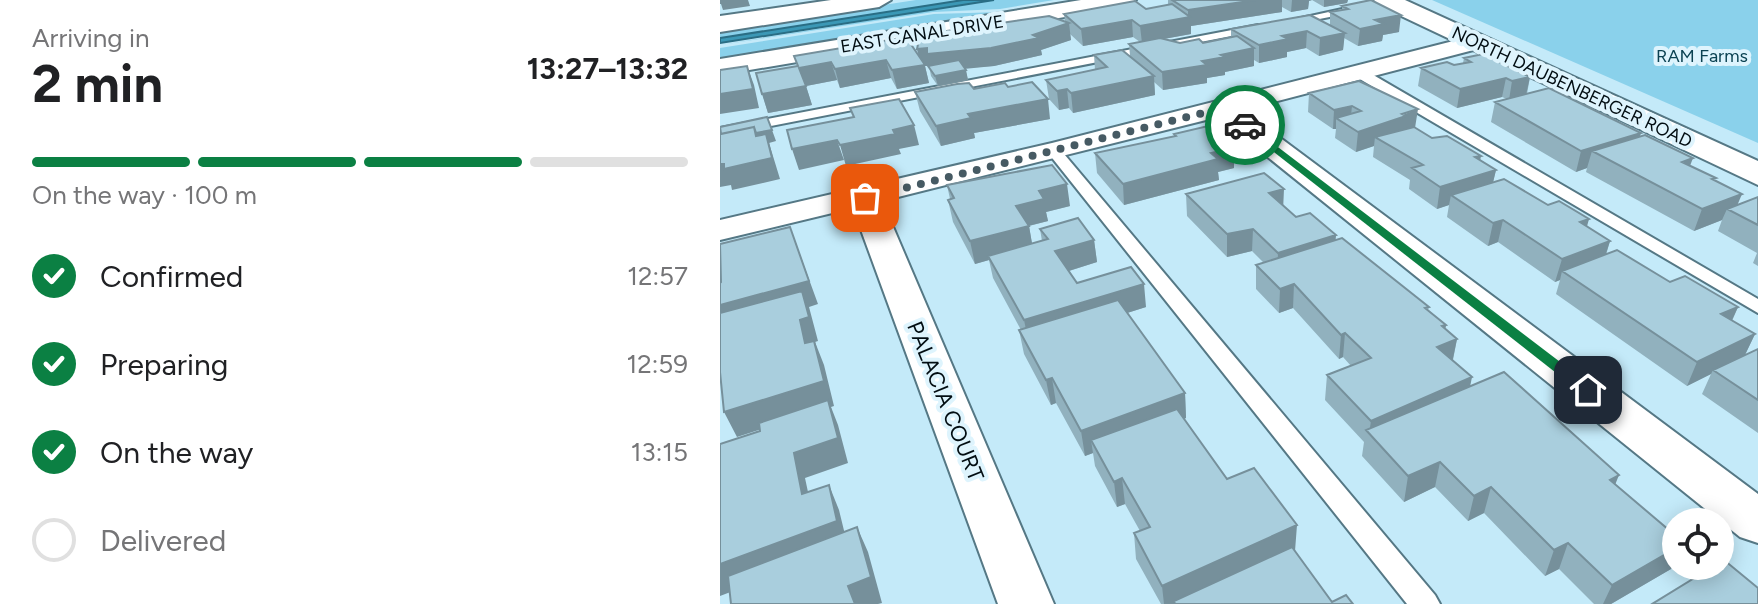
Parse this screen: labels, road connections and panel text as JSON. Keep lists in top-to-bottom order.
{
  "streets": {
    "main road": ["EAST CANAL DRIVE", "NORTH DAUBENBERGER ROAD"],
    "street": ["PALACIA COURT"]
  },
  "parks": ["RAM Farms"],
  "page": {
    "heading": ["2 min", "Arriving in", "13:27–13:32"],
    "bar": "On the way · 100 m",
    "list": [
      ["Confirmed", "12:57"],
      ["Preparing", "12:59"],
      ["On the way", "13:15"],
      "Delivered"
    ]
  }
}
